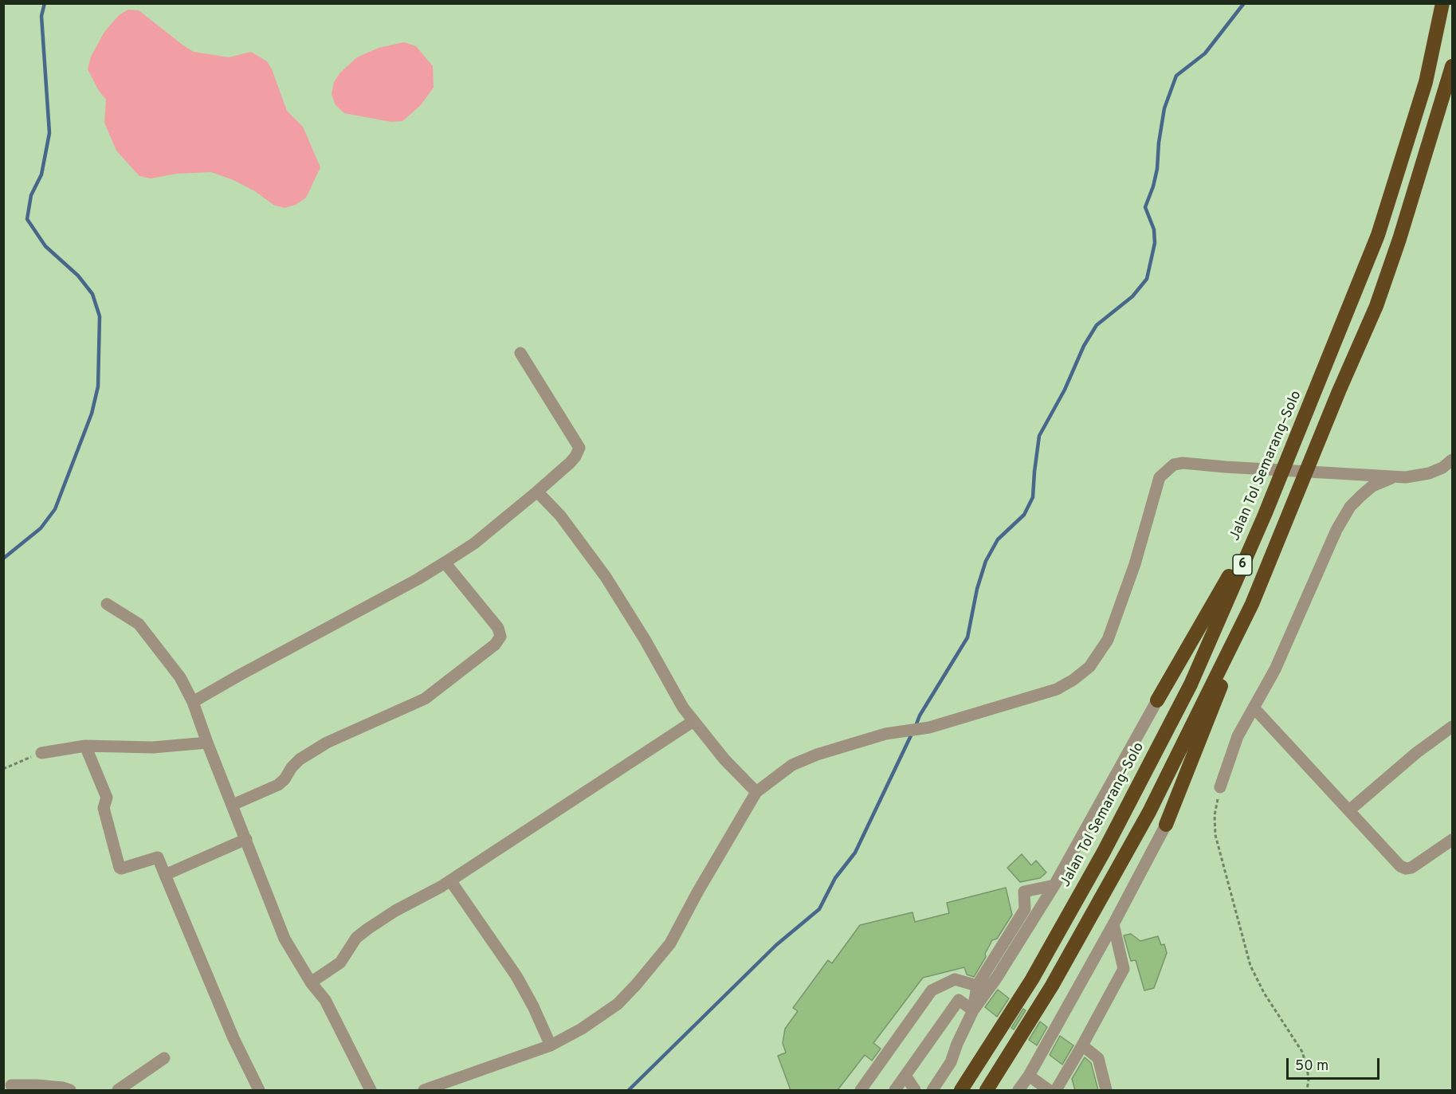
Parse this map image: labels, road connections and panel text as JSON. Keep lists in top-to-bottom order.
{
  "streets": {
    "highway": ["Jalan Tol Semarang–Solo", "6"]
  },
  "scale_bar": "50 m"
}
